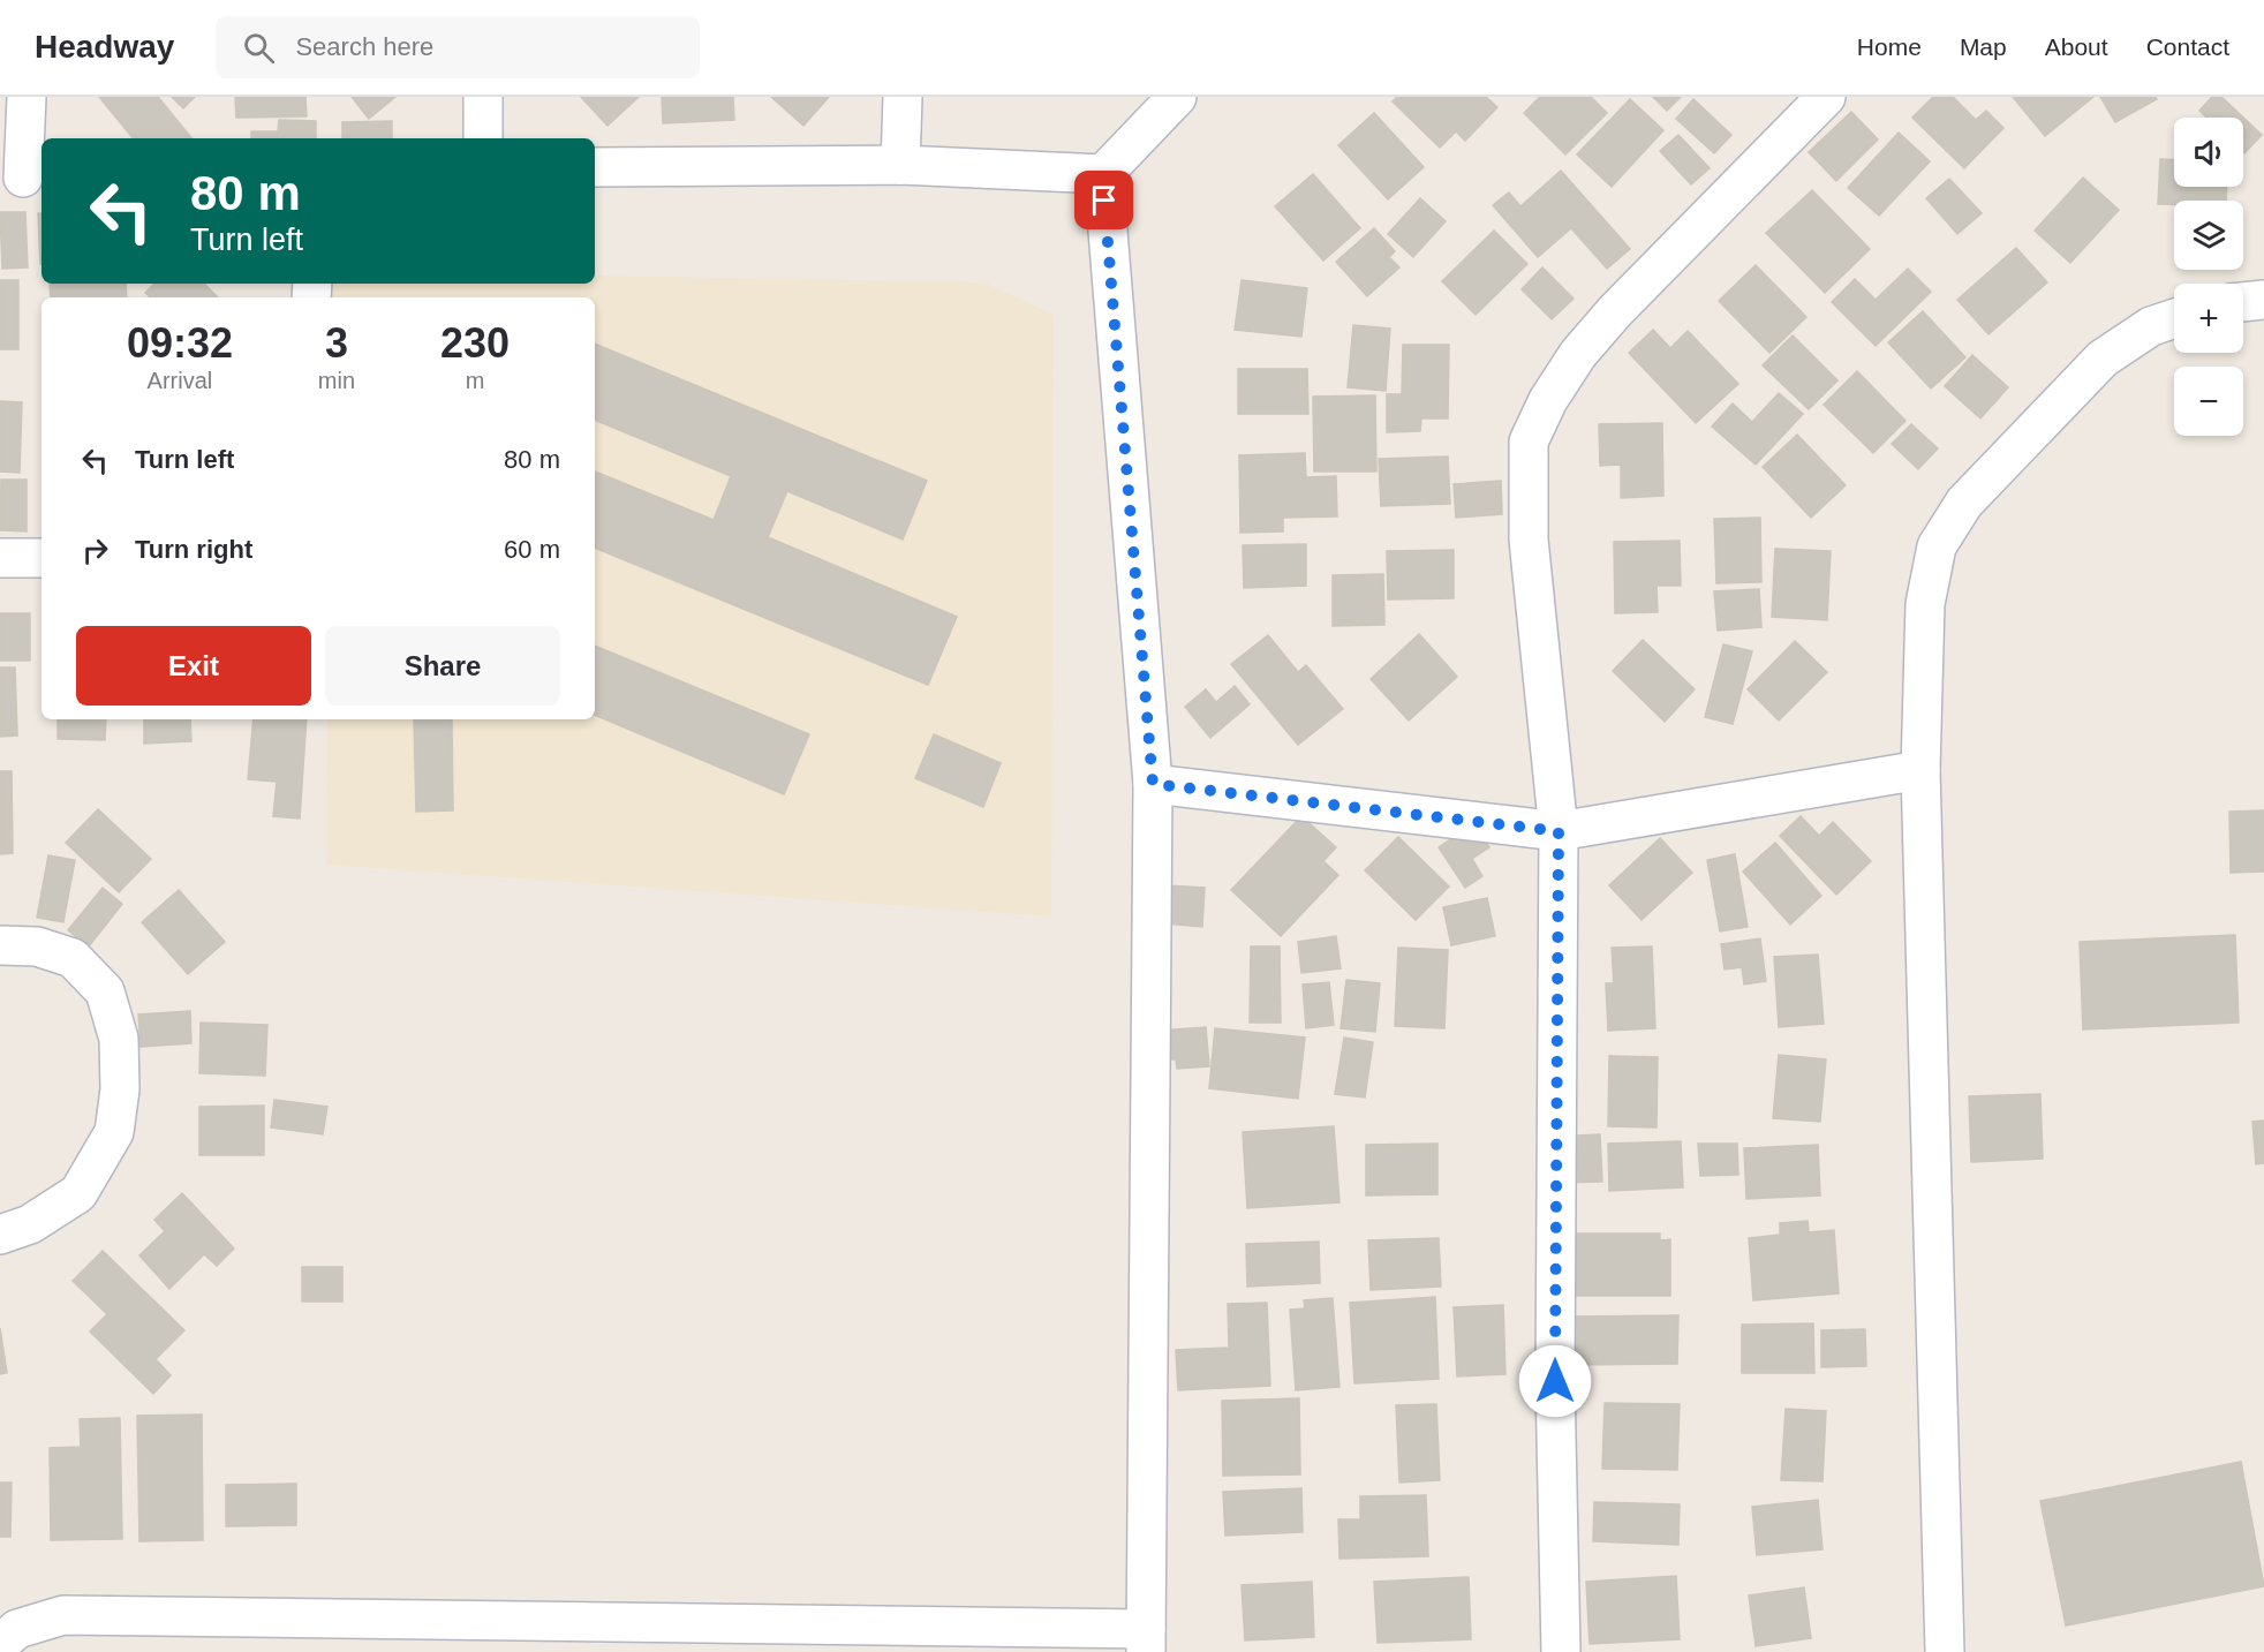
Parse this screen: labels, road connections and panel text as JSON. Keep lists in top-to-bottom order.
{
  "page": {
    "header": "Headway",
    "search": "Search here",
    "nav": [
      "Home",
      "Map",
      "About",
      "Contact"
    ],
    "map_buttons": ["+", "−"],
    "turn": ["80 m", "Turn left"],
    "eta": [
      "09:32",
      "Arrival",
      "3",
      "min",
      "230",
      "m"
    ],
    "list": [
      {
        "name": "Turn left",
        "value": "80 m"
      },
      {
        "name": "Turn right",
        "value": "60 m"
      }
    ],
    "buttons": ["Exit", "Share"]
  }
}
